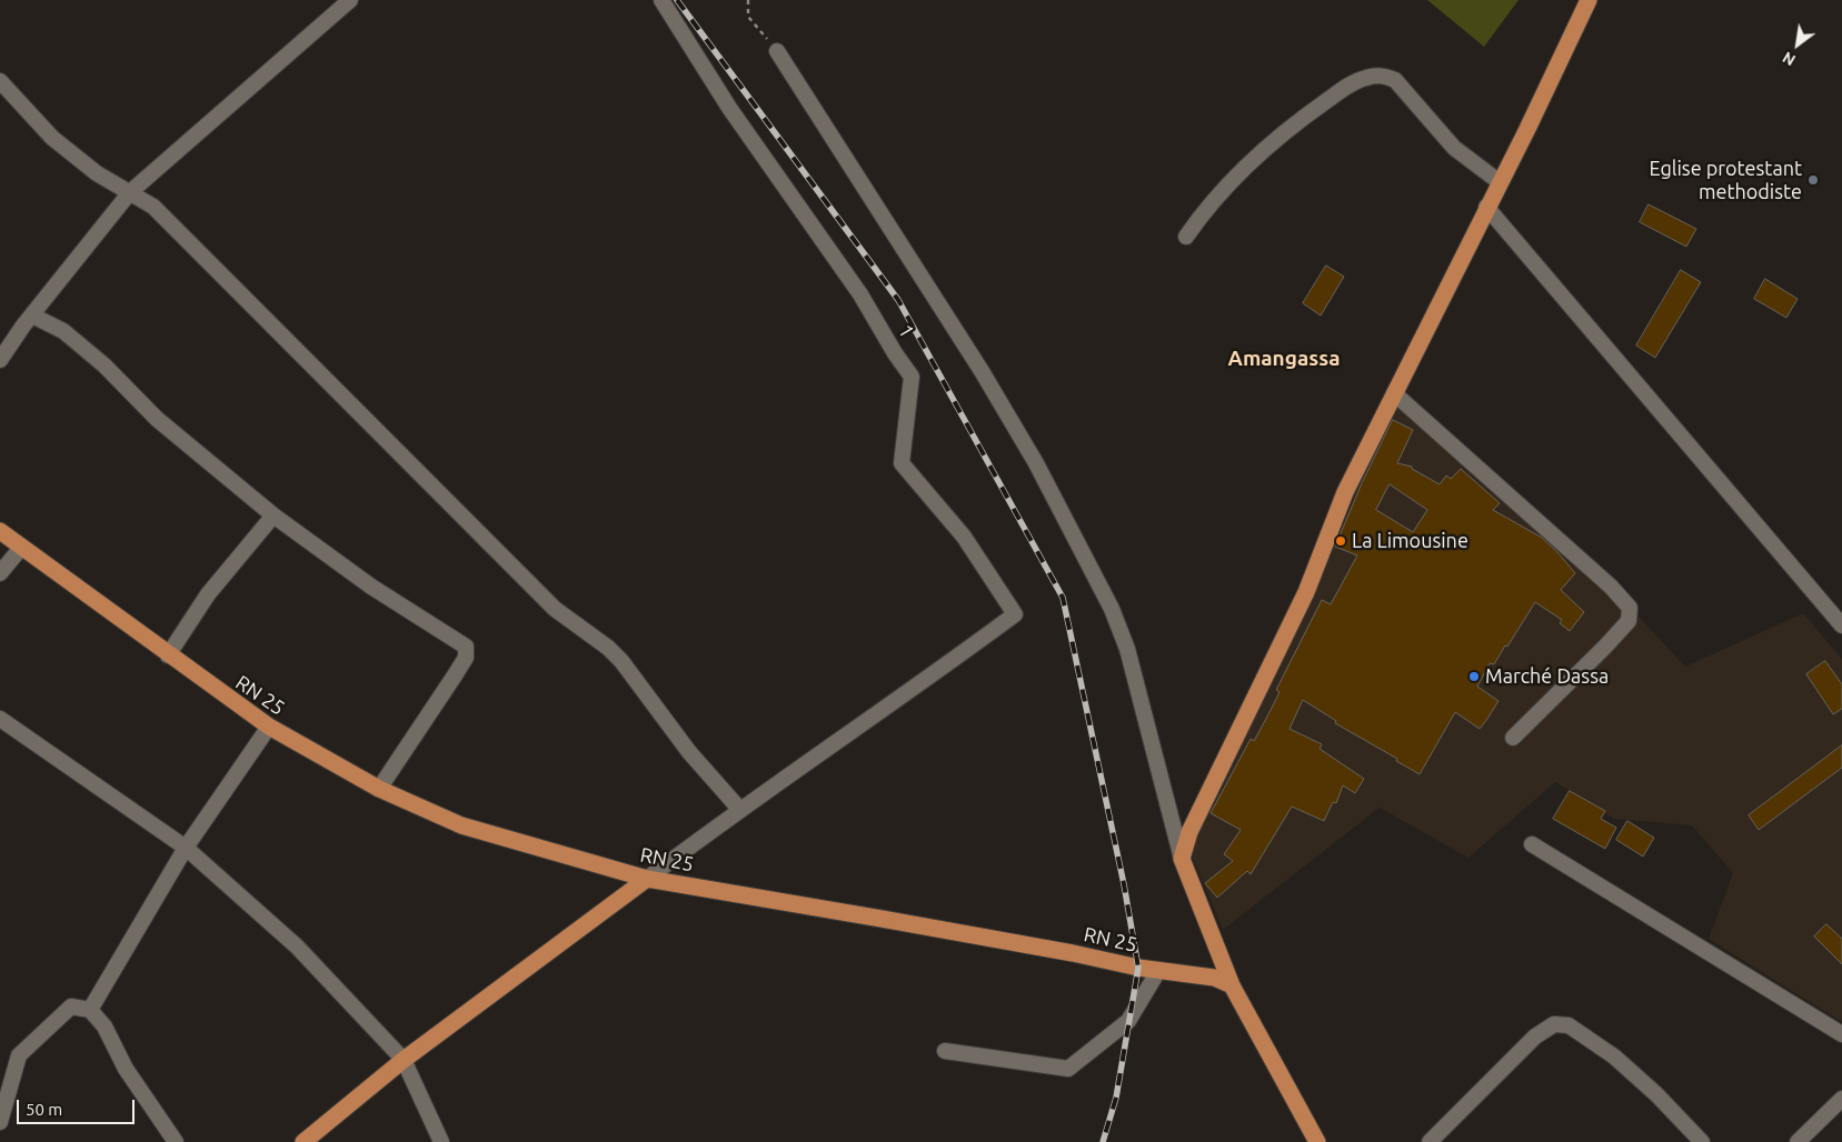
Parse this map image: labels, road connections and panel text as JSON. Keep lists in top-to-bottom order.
{
  "streets": {
    "main road": ["RN 25"],
    "street": ["1"]
  },
  "districts": ["Amangassa"],
  "places": ["Eglise protestant methodiste", "La Limousine", "Marché Dassa"],
  "scale_bar": "50 m",
  "north": "bottom left"
}
